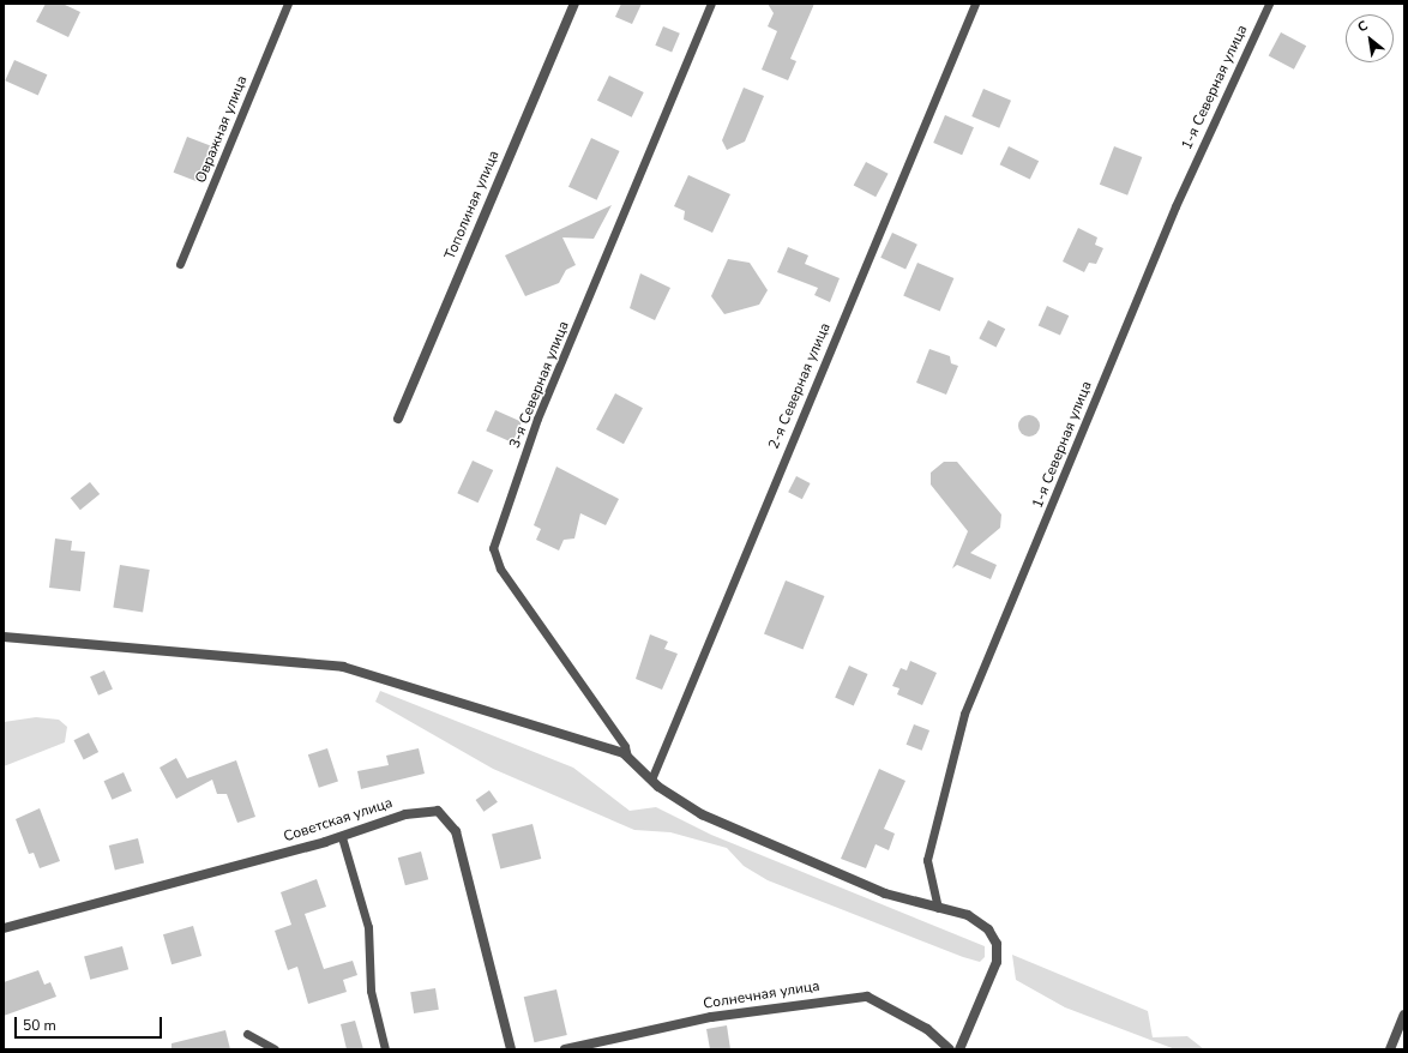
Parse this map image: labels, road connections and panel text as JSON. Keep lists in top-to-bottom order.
{
  "streets": {
    "street": ["Тополиная улица", "Советская улица", "Солнечная улица"],
    "lane": [
      "1-я Северная улица",
      "Овражная улица",
      "3-я Северная улица",
      "2-я Северная улица"
    ]
  },
  "scale_bar": "50 m",
  "north": "top left"
}
